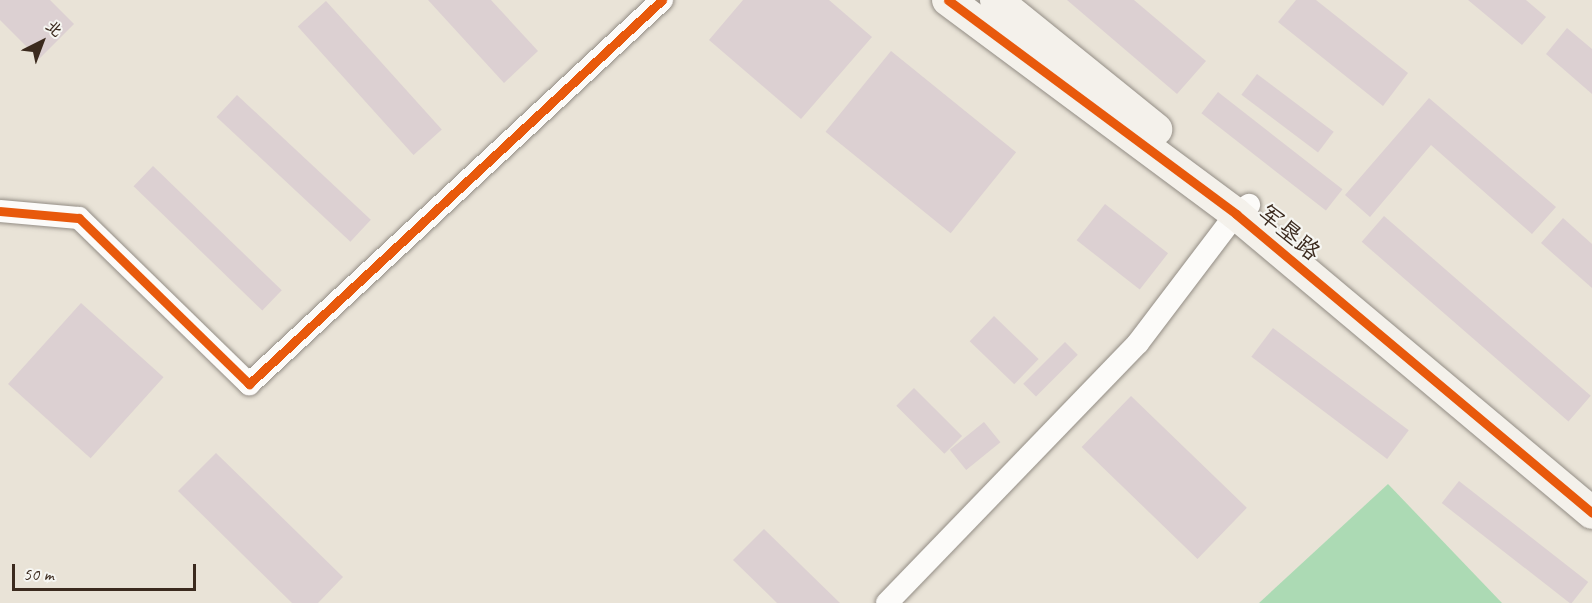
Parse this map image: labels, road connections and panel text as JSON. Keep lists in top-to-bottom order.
{
  "streets": {
    "street": ["军垦路"]
  },
  "scale_bar": "50 m",
  "north": "top right"
}
